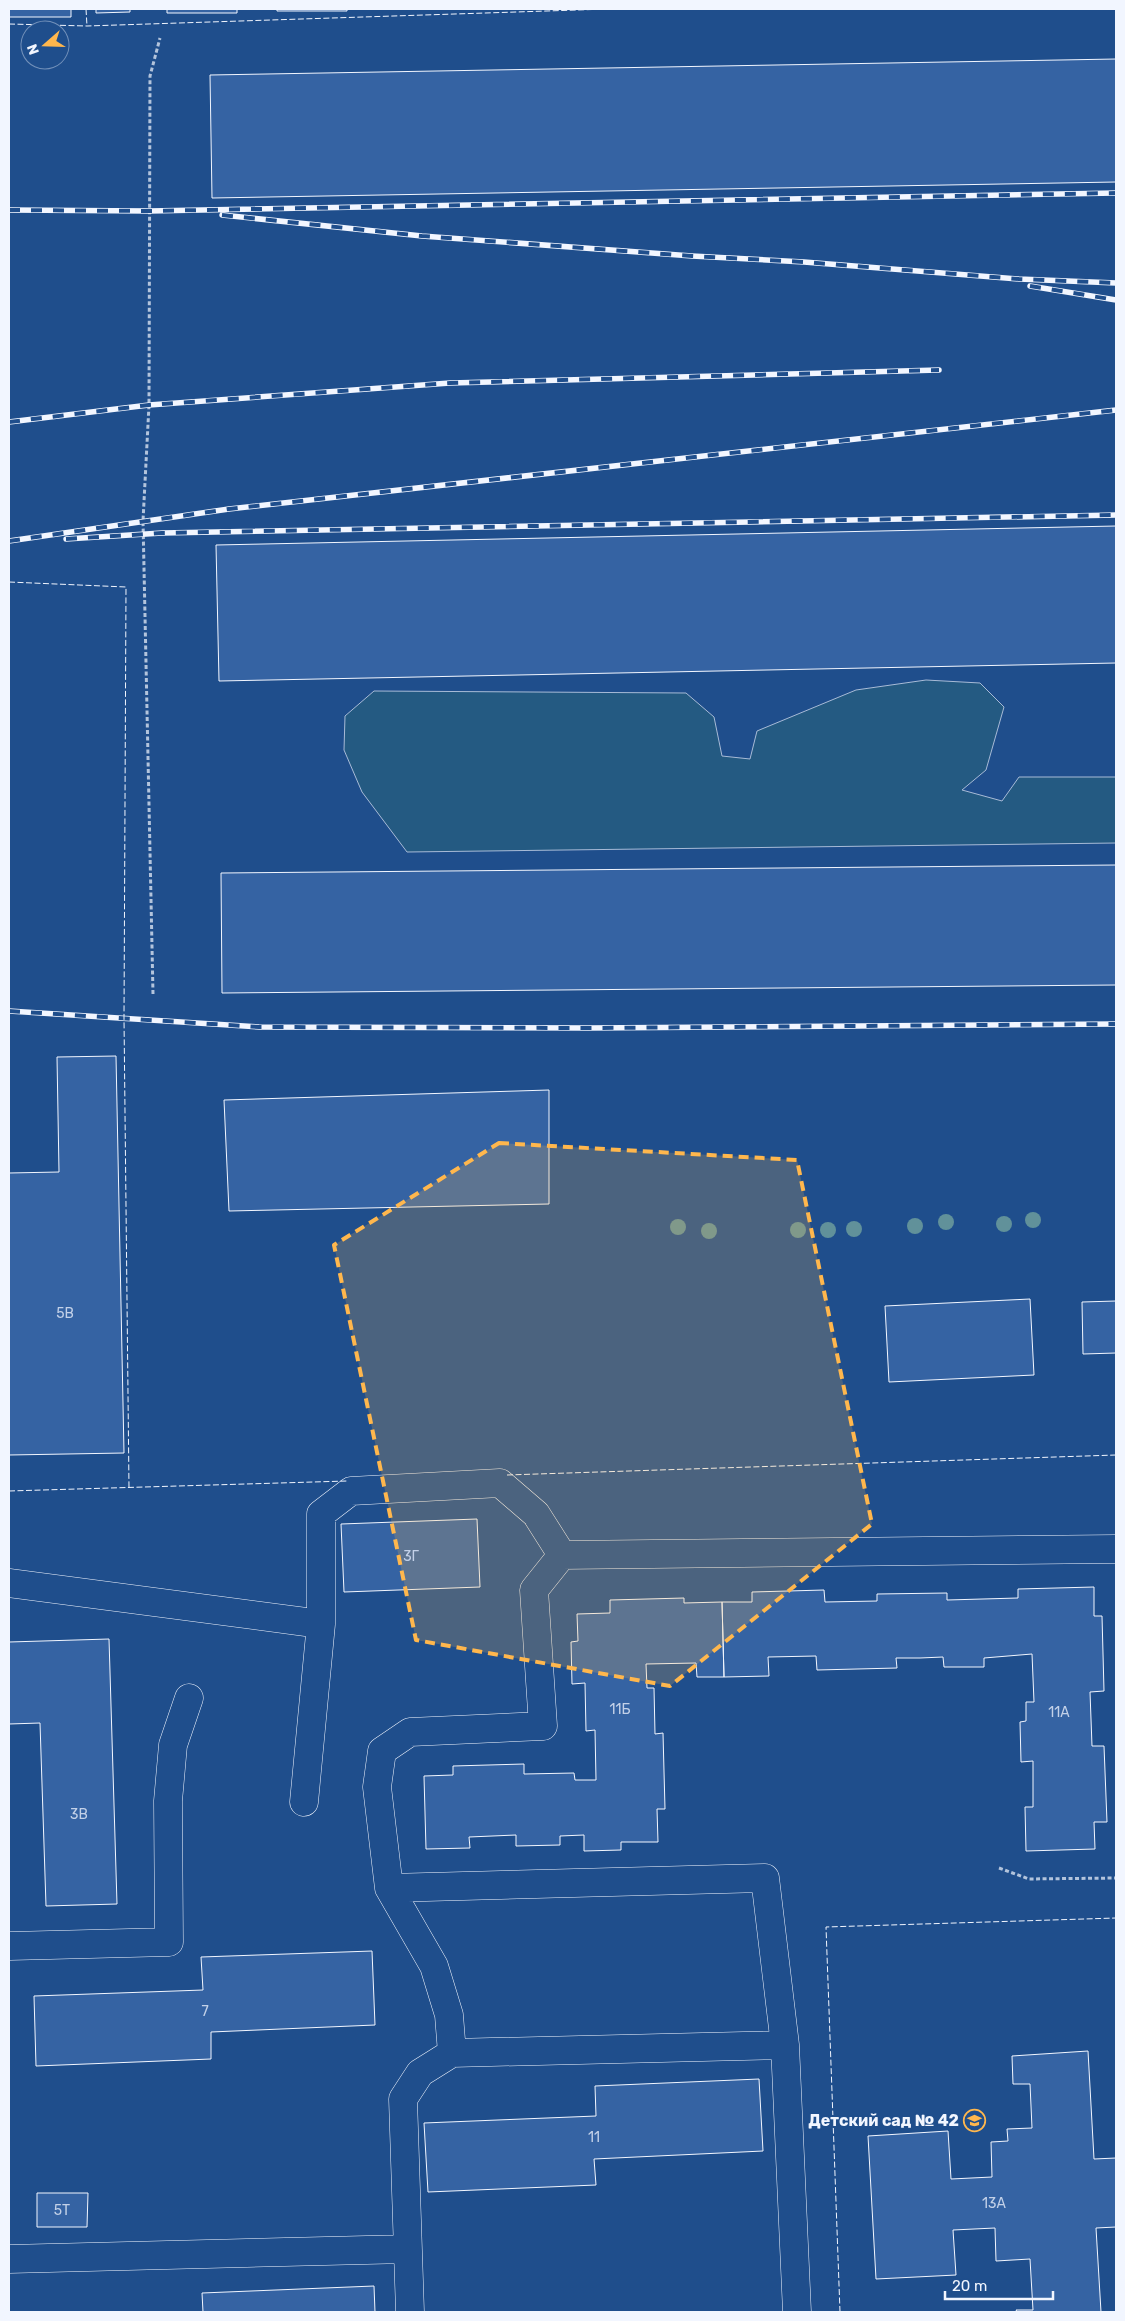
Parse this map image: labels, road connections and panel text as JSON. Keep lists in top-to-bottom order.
{
  "places": {
    "school or university": ["Детский сад № 42"]
  },
  "house_numbers": [
    "5В",
    "3Г",
    "11Б",
    "11А",
    "3В",
    "7",
    "11",
    "13А",
    "5Т"
  ],
  "scale_bar": "20 m",
  "north": "left"
}
